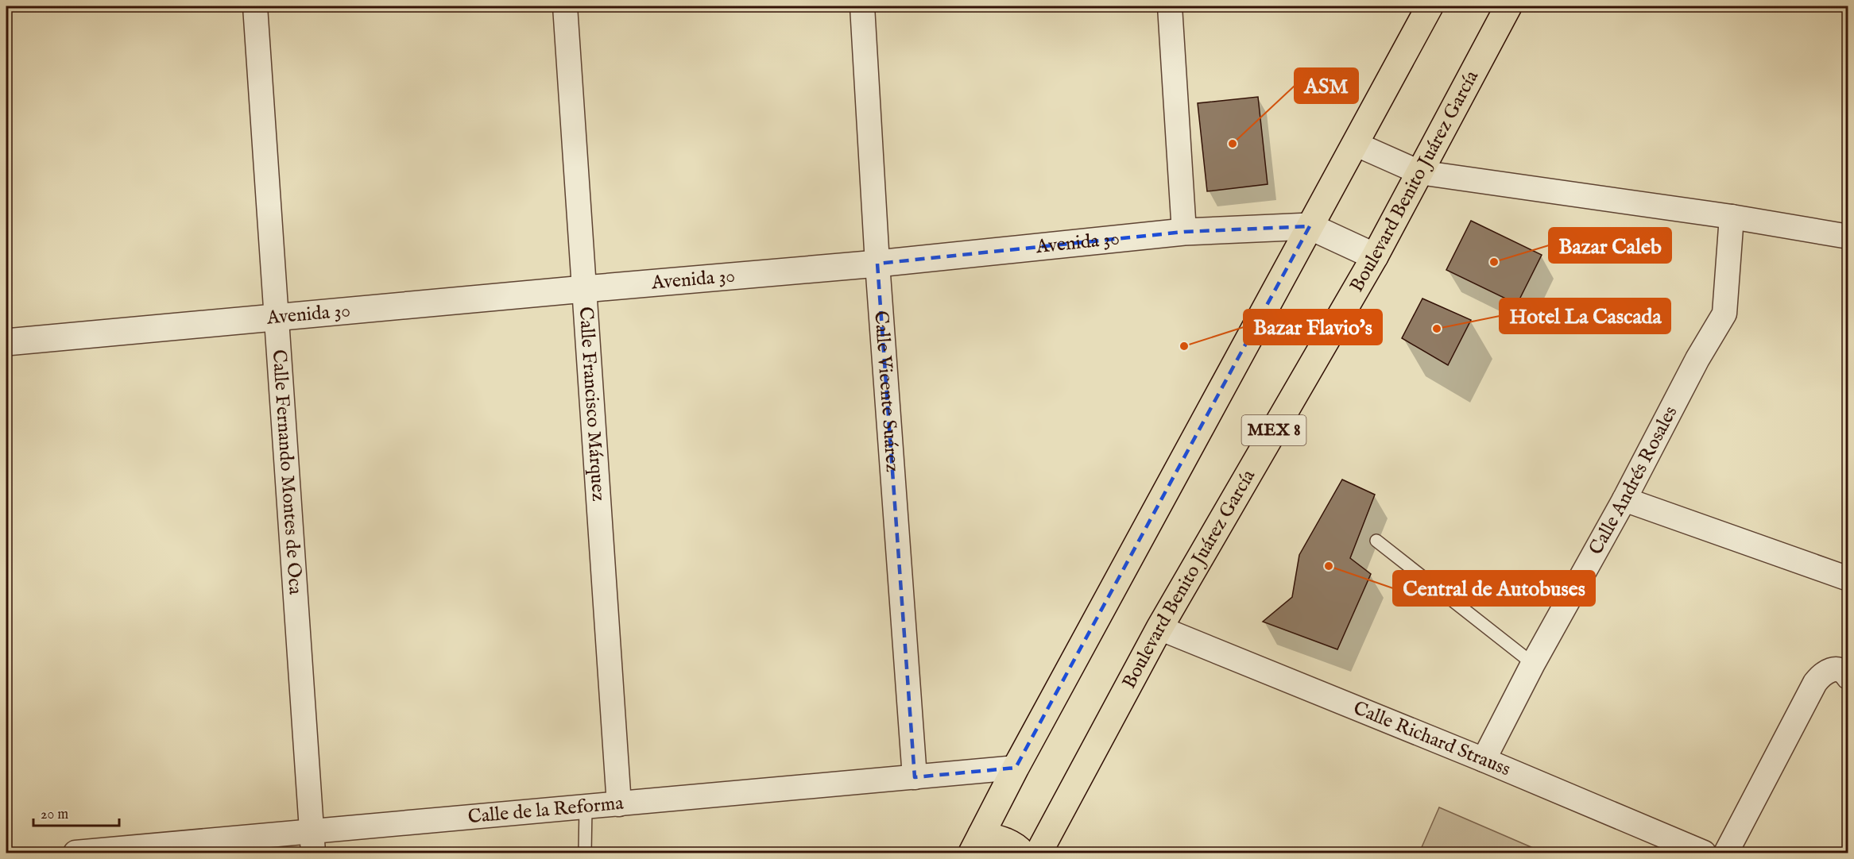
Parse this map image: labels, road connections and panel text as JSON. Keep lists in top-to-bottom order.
{
  "streets": {
    "main road": ["Boulevard Benito Juárez García", "MEX 8"],
    "street": [
      "Avenida 30",
      "Calle Vicente Suárez",
      "Calle Francisco Márquez",
      "Calle Fernando Montes de Oca",
      "Calle Andrés Rosales",
      "Calle Richard Strauss",
      "Calle de la Reforma"
    ]
  },
  "crossings": [
    ["Boulevard Benito Juárez García", "Avenida 30"],
    ["Boulevard Benito Juárez García", "Calle Richard Strauss"],
    ["Avenida 30", "Calle Vicente Suárez"],
    ["Avenida 30", "Calle Francisco Márquez"],
    ["Avenida 30", "Calle Fernando Montes de Oca"],
    ["Calle Vicente Suárez", "Calle de la Reforma"],
    ["Calle Francisco Márquez", "Calle de la Reforma"],
    ["Calle Fernando Montes de Oca", "Calle de la Reforma"],
    ["Calle Andrés Rosales", "Calle Richard Strauss"]
  ],
  "places": [
    "ASM",
    "Bazar Caleb",
    "Hotel La Cascada",
    "Bazar Flavio's",
    "Central de Autobuses"
  ],
  "scale_bar": "20 m"
}
